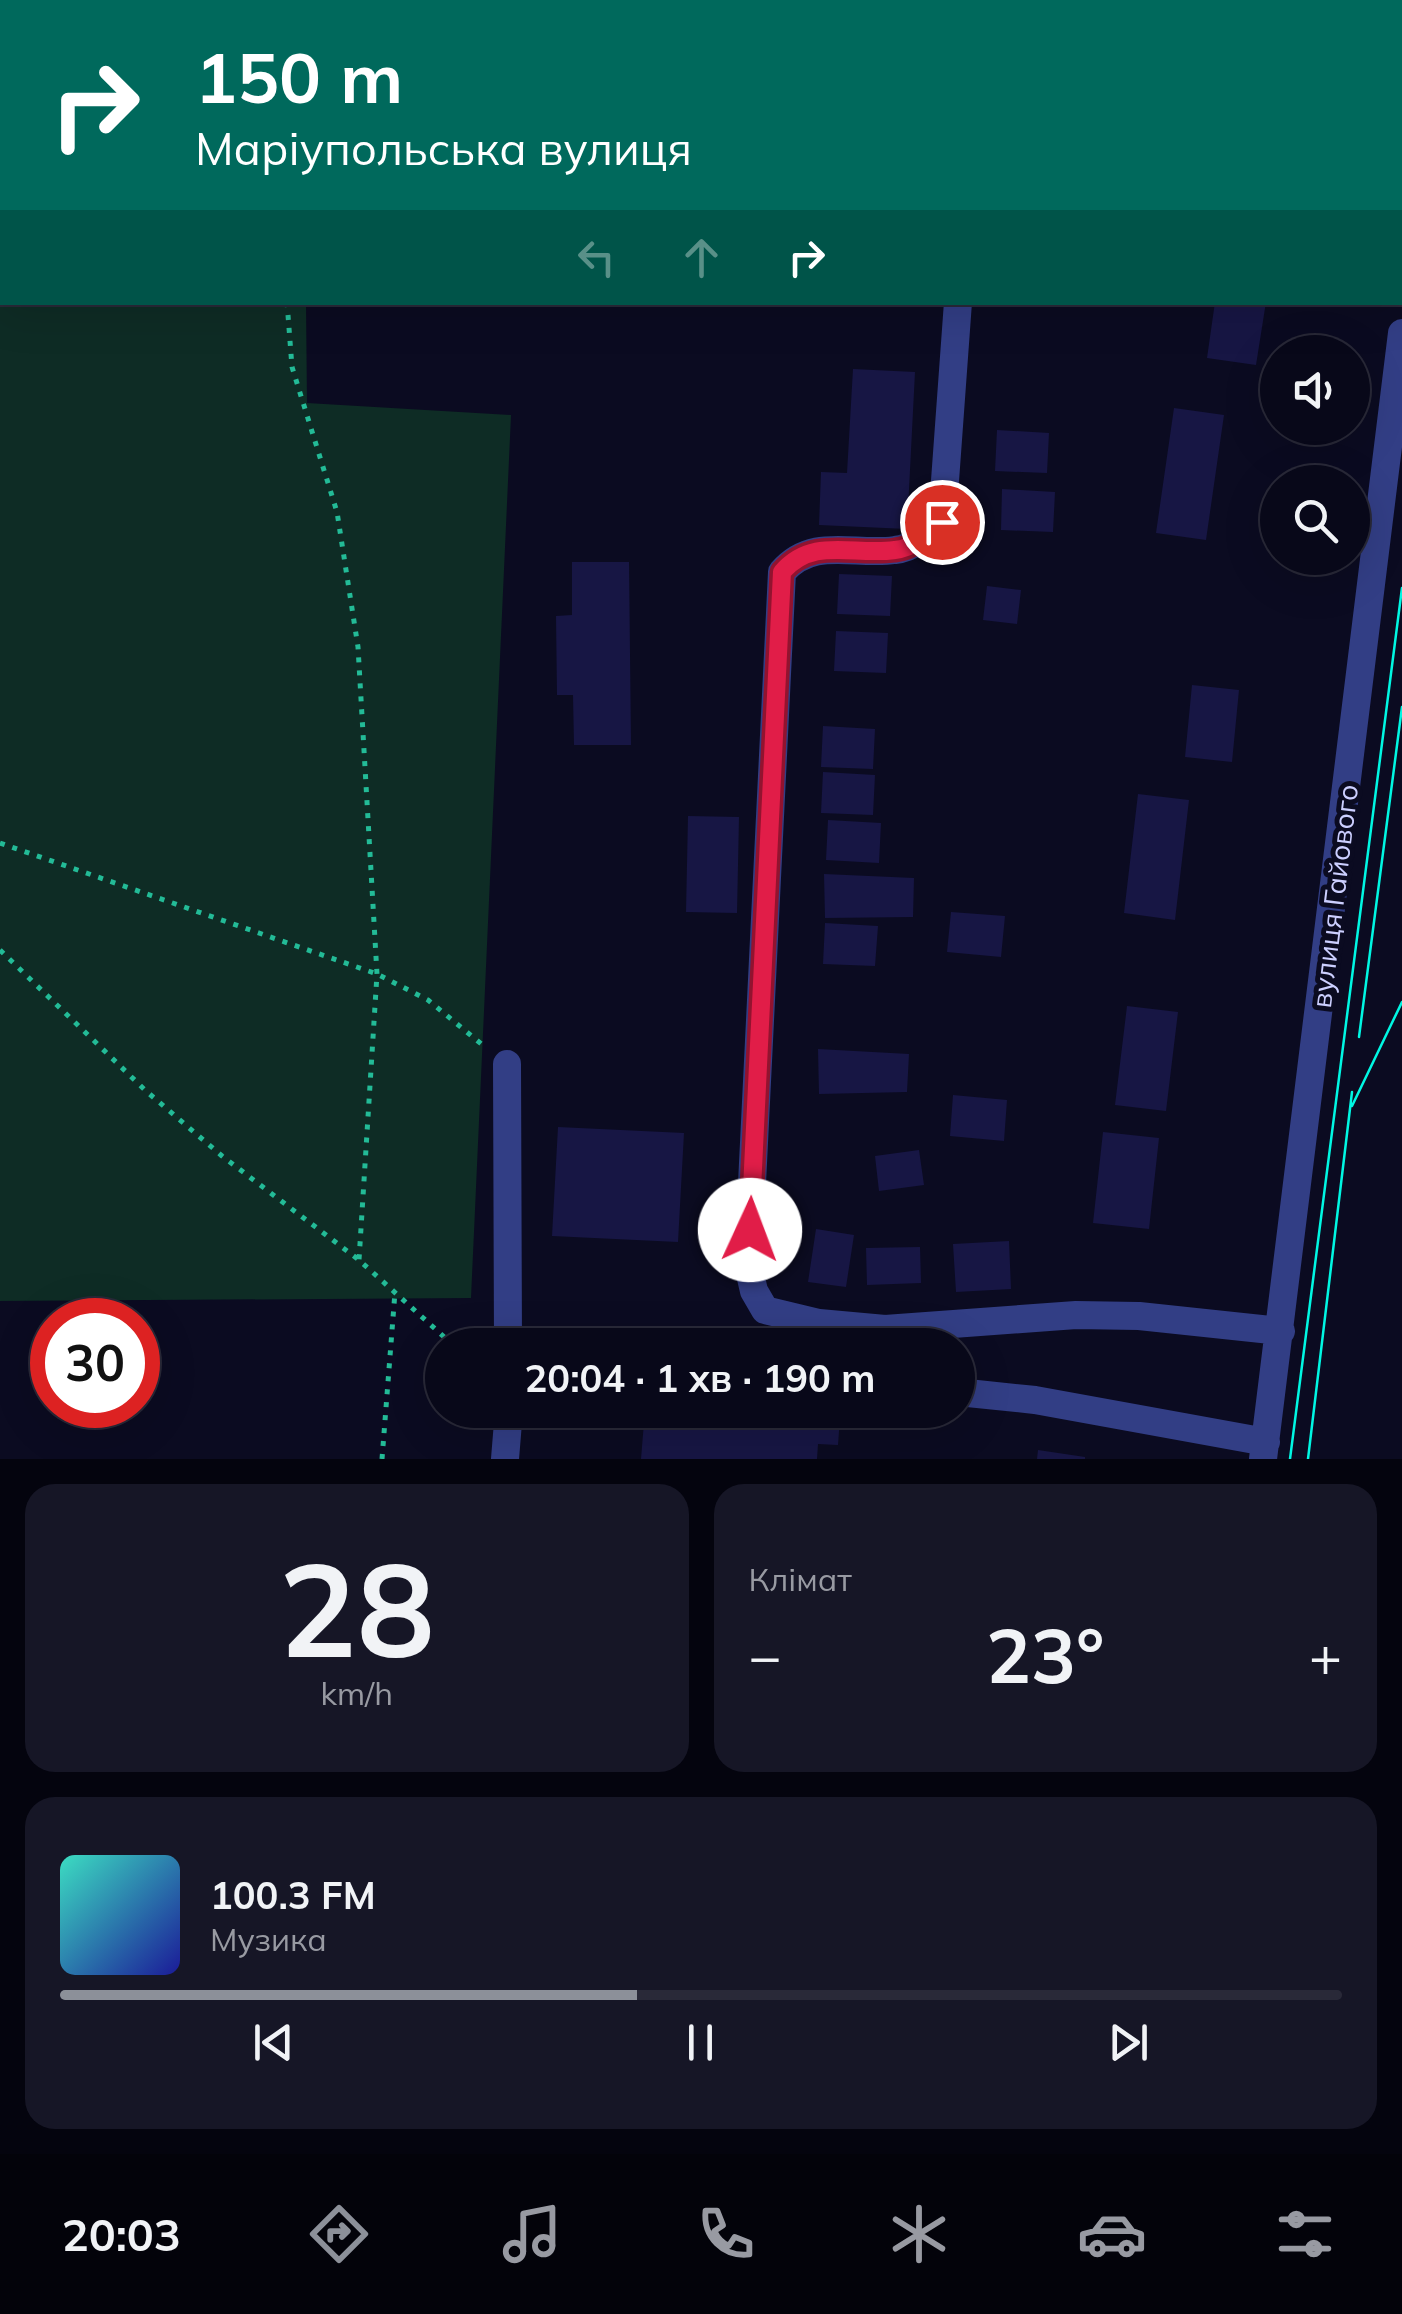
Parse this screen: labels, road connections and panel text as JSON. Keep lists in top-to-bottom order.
{
  "streets": {
    "street": ["вулиця Гайового"]
  },
  "page": {
    "turn": ["150 m", "Маріупольська вулиця"],
    "limit": "30",
    "trip": "20:04 · 1 хв · 190 m",
    "tile": [
      ["28", "km/h"],
      "Клімат"
    ],
    "heat": ["−", "23°", "+"],
    "song": ["100.3 FM", "Музика"],
    "tabs": "20:03"
  }
}
